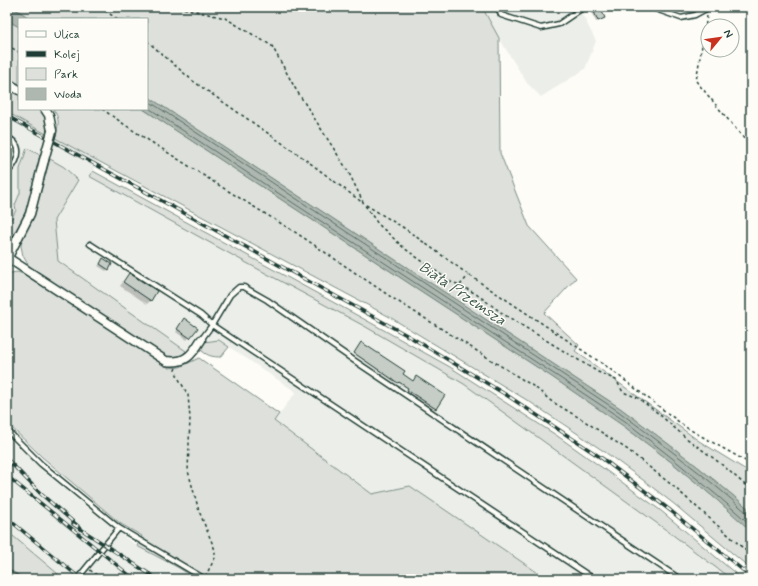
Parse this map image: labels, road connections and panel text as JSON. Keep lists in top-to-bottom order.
{
  "water": ["Biała Przemsza"],
  "legend": [
    "Ulica",
    "Kolej",
    "Park",
    "Woda"
  ],
  "north": "top right"
}
